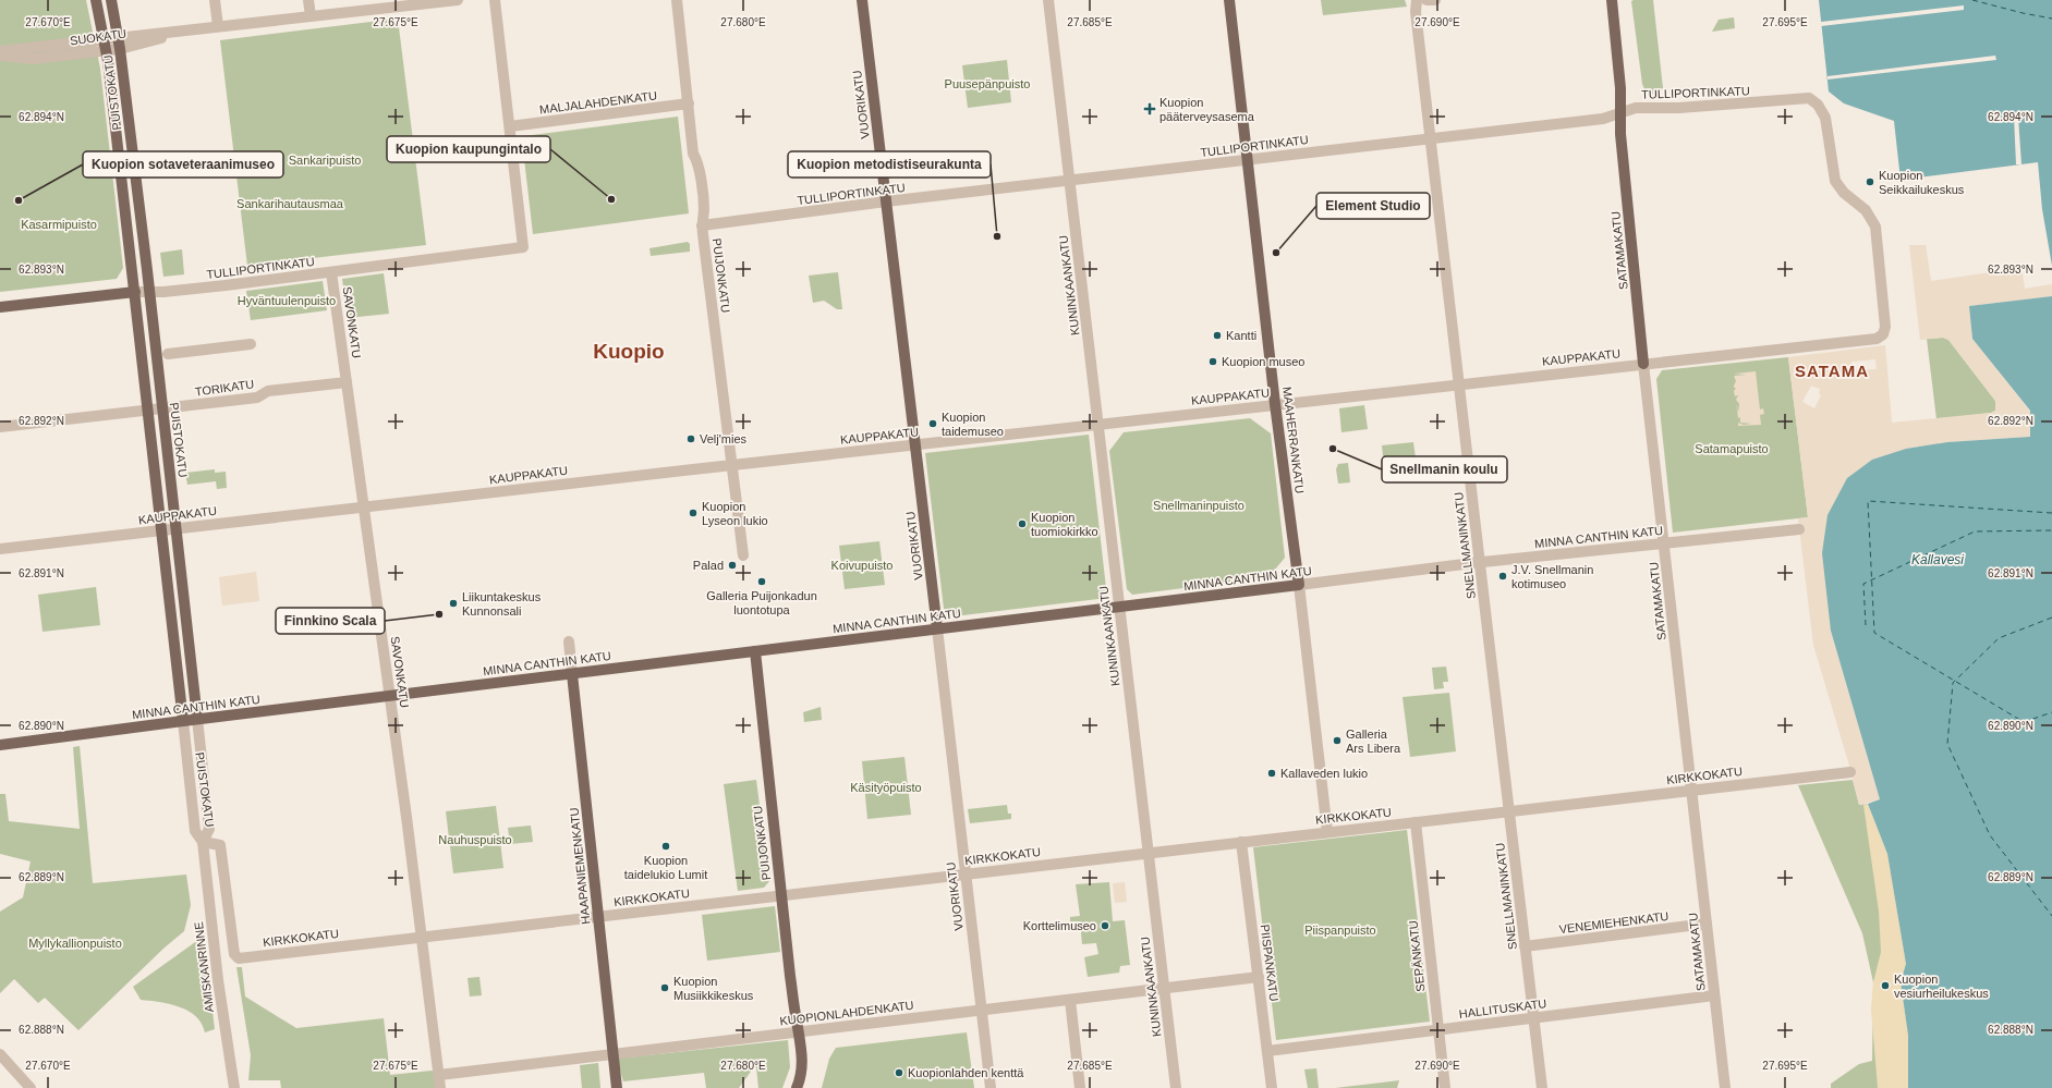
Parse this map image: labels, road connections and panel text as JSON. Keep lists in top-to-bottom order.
{
  "streets": {
    "main road": [
      "PUISTOKATU",
      "TULLIPORTINKATU",
      "VUORIKATU",
      "SATAMAKATU",
      "PUIJONKATU",
      "MAAHERRANKATU",
      "MINNA CANTHIN KATU",
      "HAAPANIEMENKATU"
    ],
    "street": [
      "SUOKATU",
      "MALJALAHDENKATU",
      "KUNINKAANKATU",
      "SAVONKATU",
      "KAUPPAKATU",
      "TORIKATU",
      "SNELLMANINKATU",
      "KIRKKOKATU",
      "VENEMIEHENKATU",
      "SEPÄNKATU",
      "PIISPANKATU",
      "AMISKANRINNE",
      "HALLITUSKATU",
      "KUOPIONLAHDENKATU"
    ]
  },
  "crossings": [
    ["SUOKATU", "PUISTOKATU"],
    ["PUISTOKATU", "TULLIPORTINKATU"],
    ["PUISTOKATU", "KAUPPAKATU"],
    ["PUISTOKATU", "TORIKATU"],
    ["PUISTOKATU", "MINNA CANTHIN KATU"],
    ["PUISTOKATU", "KIRKKOKATU"],
    ["PUISTOKATU", "AMISKANRINNE"],
    ["TULLIPORTINKATU", "MALJALAHDENKATU"],
    ["TULLIPORTINKATU", "VUORIKATU"],
    ["TULLIPORTINKATU", "SATAMAKATU"],
    ["TULLIPORTINKATU", "PUIJONKATU"],
    ["TULLIPORTINKATU", "KUNINKAANKATU"],
    ["TULLIPORTINKATU", "SAVONKATU"],
    ["TULLIPORTINKATU", "KAUPPAKATU"],
    ["TULLIPORTINKATU", "MAAHERRANKATU"],
    ["TULLIPORTINKATU", "SNELLMANINKATU"],
    ["MALJALAHDENKATU", "PUIJONKATU"],
    ["VUORIKATU", "KAUPPAKATU"],
    ["VUORIKATU", "MINNA CANTHIN KATU"],
    ["VUORIKATU", "KIRKKOKATU"],
    ["VUORIKATU", "KUOPIONLAHDENKATU"],
    ["SATAMAKATU", "KAUPPAKATU"],
    ["SATAMAKATU", "MINNA CANTHIN KATU"],
    ["SATAMAKATU", "KIRKKOKATU"],
    ["SATAMAKATU", "VENEMIEHENKATU"],
    ["SATAMAKATU", "HALLITUSKATU"],
    ["PUIJONKATU", "KAUPPAKATU"],
    ["PUIJONKATU", "MINNA CANTHIN KATU"],
    ["PUIJONKATU", "KIRKKOKATU"],
    ["PUIJONKATU", "KUOPIONLAHDENKATU"],
    ["KUNINKAANKATU", "KAUPPAKATU"],
    ["KUNINKAANKATU", "MINNA CANTHIN KATU"],
    ["KUNINKAANKATU", "KIRKKOKATU"],
    ["KUNINKAANKATU", "KUOPIONLAHDENKATU"],
    ["SAVONKATU", "KAUPPAKATU"],
    ["SAVONKATU", "TORIKATU"],
    ["SAVONKATU", "MINNA CANTHIN KATU"],
    ["SAVONKATU", "KIRKKOKATU"],
    ["SAVONKATU", "KUOPIONLAHDENKATU"],
    ["KAUPPAKATU", "MAAHERRANKATU"],
    ["KAUPPAKATU", "SNELLMANINKATU"],
    ["MAAHERRANKATU", "MINNA CANTHIN KATU"],
    ["MAAHERRANKATU", "KIRKKOKATU"],
    ["MINNA CANTHIN KATU", "SNELLMANINKATU"],
    ["MINNA CANTHIN KATU", "HAAPANIEMENKATU"],
    ["SNELLMANINKATU", "KIRKKOKATU"],
    ["SNELLMANINKATU", "VENEMIEHENKATU"],
    ["SNELLMANINKATU", "HALLITUSKATU"],
    ["KIRKKOKATU", "HAAPANIEMENKATU"],
    ["KIRKKOKATU", "SEPÄNKATU"],
    ["KIRKKOKATU", "PIISPANKATU"],
    ["KIRKKOKATU", "AMISKANRINNE"],
    ["HAAPANIEMENKATU", "KUOPIONLAHDENKATU"],
    ["SEPÄNKATU", "HALLITUSKATU"],
    ["PIISPANKATU", "HALLITUSKATU"],
    ["PIISPANKATU", "KUOPIONLAHDENKATU"]
  ],
  "districts": ["Kuopio", "SATAMA"],
  "water": ["Kallavesi"],
  "parks": [
    "Puusepänpuisto",
    "Sankaripuisto",
    "Sankarihautausmaa",
    "Kasarmipuisto",
    "Hyväntuulenpuisto",
    "Satamapuisto",
    "Snellmaninpuisto",
    "Koivupuisto",
    "Käsityöpuisto",
    "Nauhuspuisto",
    "Piispanpuisto",
    "Myllykallionpuisto"
  ],
  "places": {
    "health": ["Kuopion pääterveysasema"],
    "other": [
      "Kuopion Seikkailukeskus",
      "Kuopion kaupungintalo",
      "Kuopion sotaveteraanimuseo",
      "Kuopion metodistiseurakunta",
      "Element Studio",
      "Kantti",
      "Kuopion museo",
      "Kuopion taidemuseo",
      "Velj'mies",
      "Snellmanin koulu",
      "Kuopion Lyseon lukio",
      "Kuopion tuomiokirkko",
      "Palad",
      "J.V. Snellmanin kotimuseo",
      "Galleria Puijonkadun luontotupa",
      "Liikuntakeskus Kunnonsali",
      "Finnkino Scala",
      "Galleria Ars Libera",
      "Kallaveden lukio",
      "Kuopion taidelukio Lumit",
      "Korttelimuseo",
      "Kuopion vesiurheilukeskus",
      "Kuopion Musiikkikeskus",
      "Kuopionlahden kenttä"
    ]
  },
  "coordinates": [
    "27.670°E",
    "27.675°E",
    "27.680°E",
    "27.685°E",
    "27.690°E",
    "27.695°E",
    "62.894°N",
    "62.893°N",
    "62.892°N",
    "62.891°N",
    "62.890°N",
    "62.889°N",
    "62.888°N"
  ]
}
